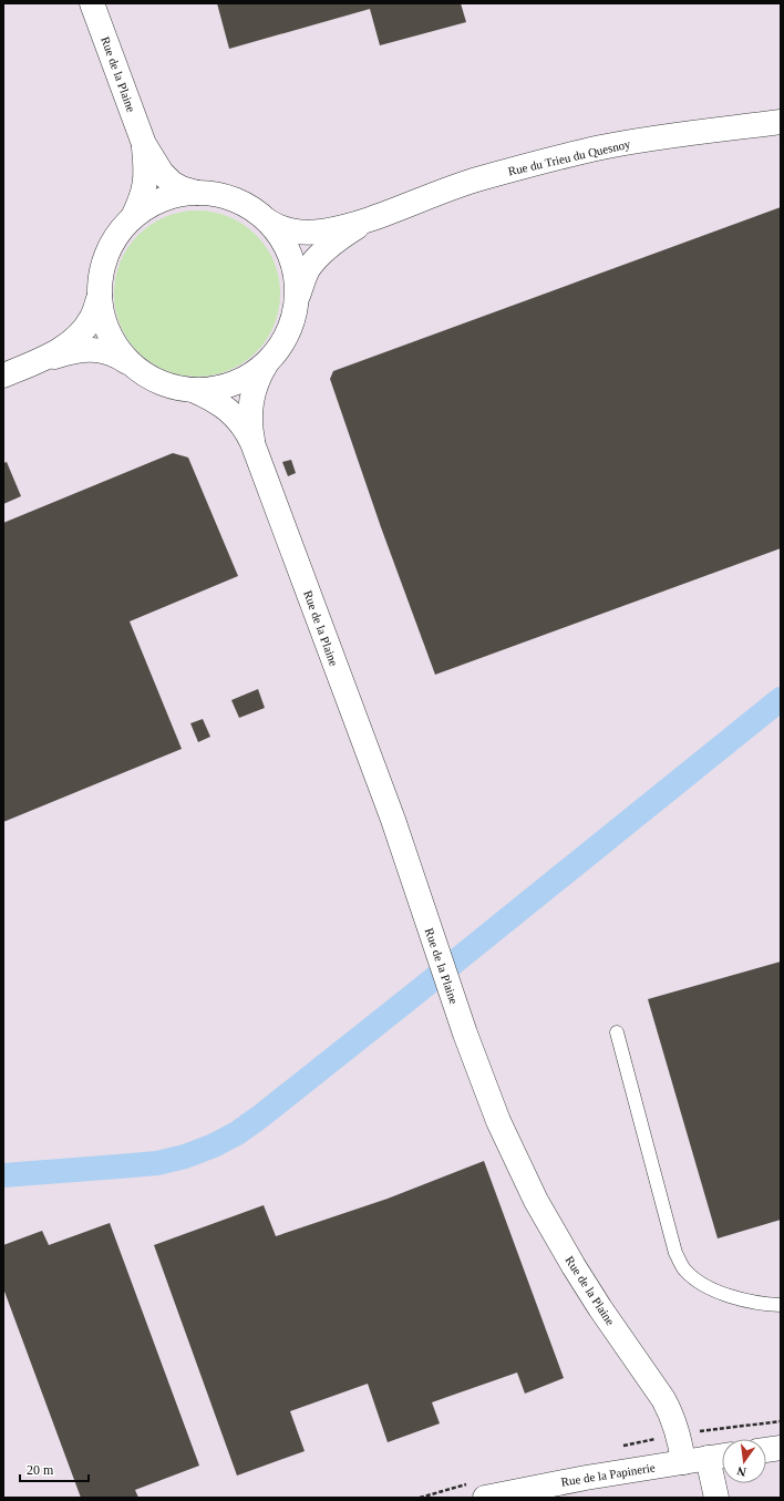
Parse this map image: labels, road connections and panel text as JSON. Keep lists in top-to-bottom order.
{
  "streets": {
    "street": ["Rue de la Plaine", "Rue du Trieu du Quesnoy", "Rue de la Papinerie"]
  },
  "crossings": [
    ["Rue de la Plaine", "Rue de la Papinerie"]
  ],
  "scale_bar": "20 m",
  "north": "bottom"
}
